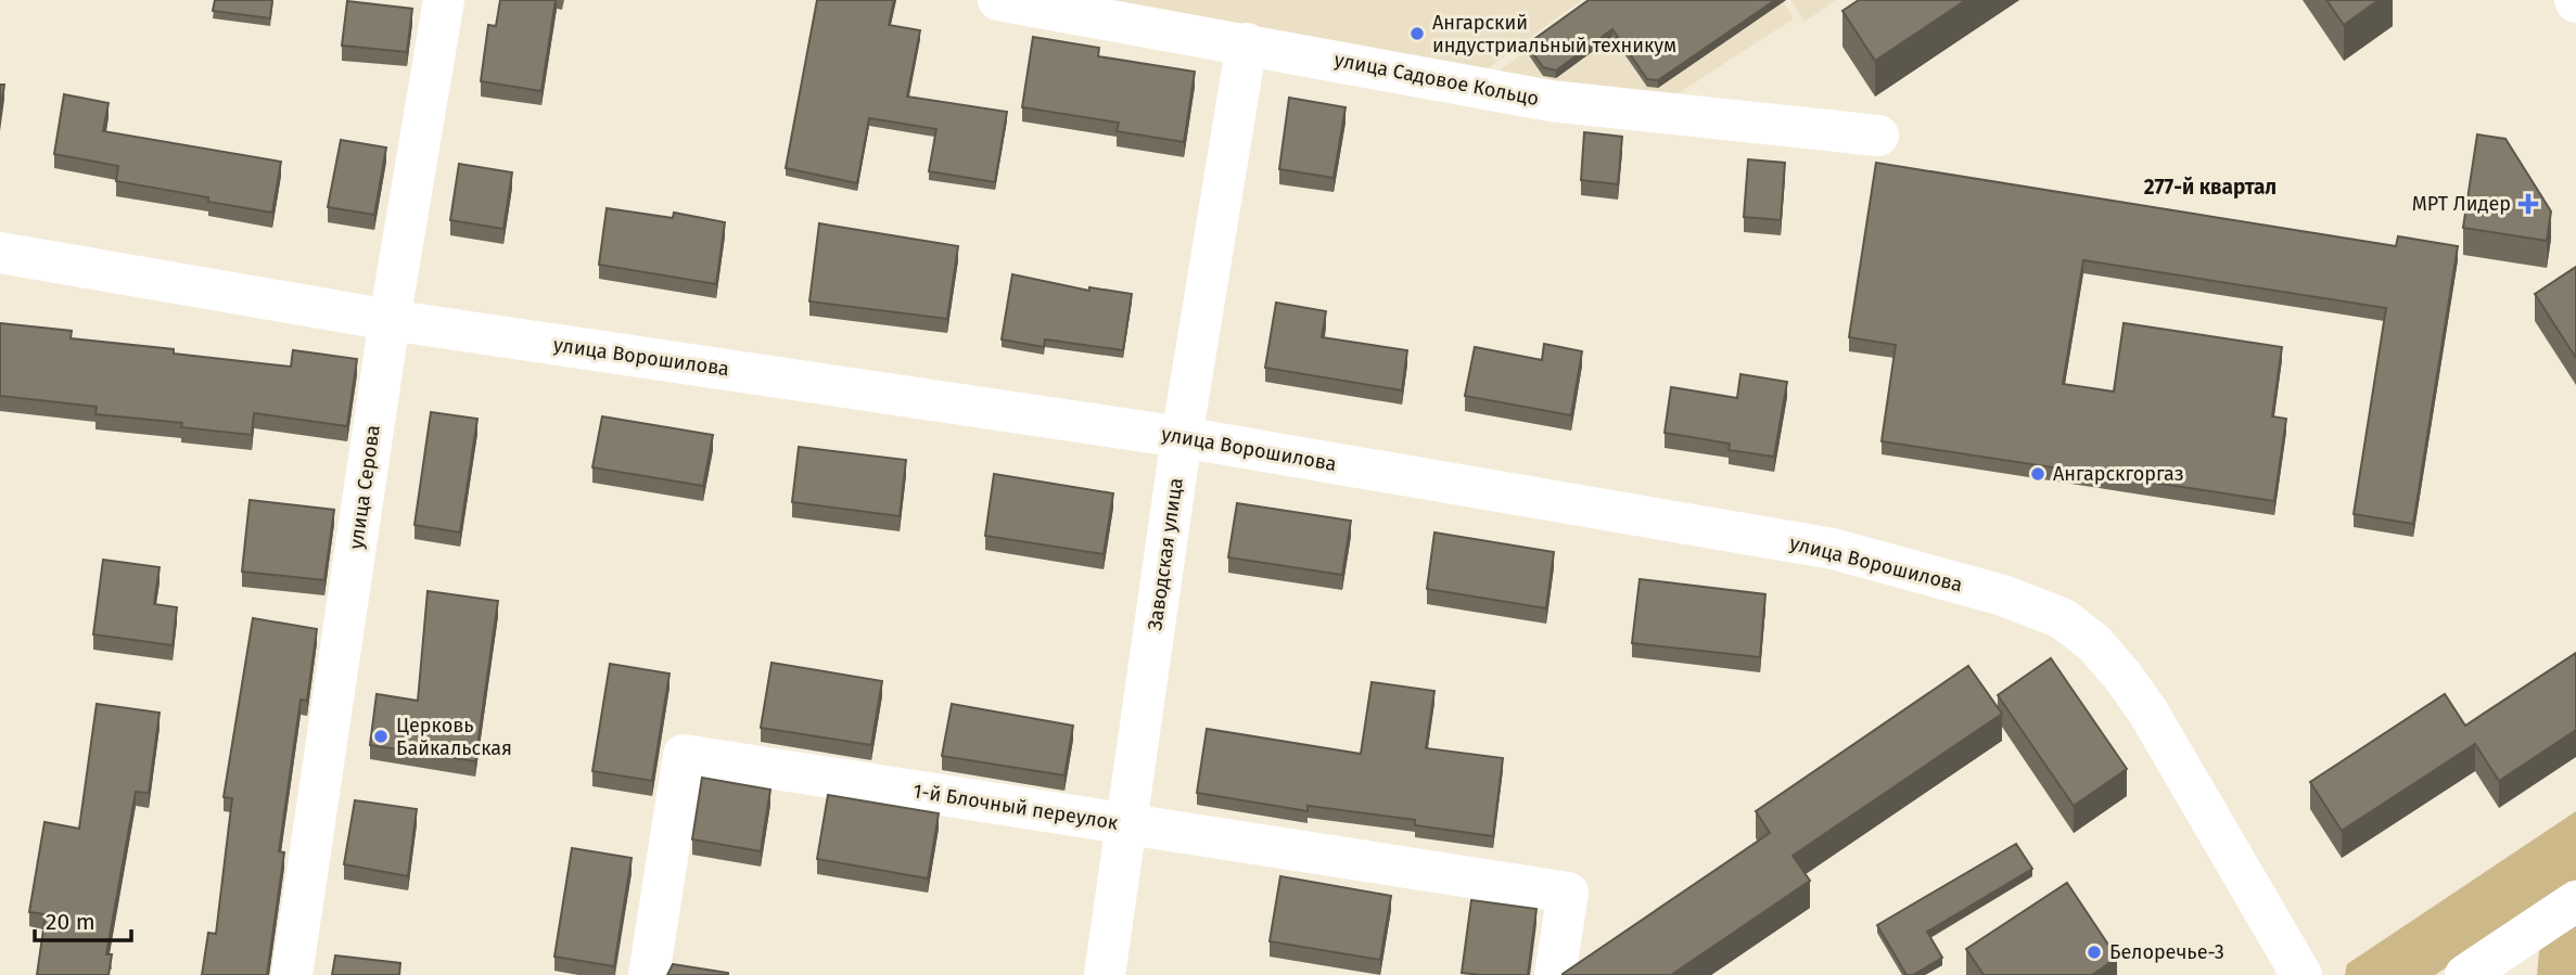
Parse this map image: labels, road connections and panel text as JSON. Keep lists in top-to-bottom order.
{
  "streets": {
    "street": [
      "улица Садовое Кольцо",
      "улица Ворошилова",
      "улица Серова",
      "Заводская улица",
      "1-й Блочный переулок"
    ]
  },
  "crossings": [
    ["улица Садовое Кольцо", "Заводская улица"],
    ["улица Ворошилова", "улица Серова"],
    ["улица Ворошилова", "Заводская улица"],
    ["Заводская улица", "1-й Блочный переулок"]
  ],
  "districts": ["277-й квартал"],
  "places": {
    "other": [
      "Ангарский индустриальный техникум",
      "Ангарскгоргаз",
      "Церковь Байкальская",
      "Белоречье-3"
    ],
    "health": ["МРТ Лидер"]
  },
  "scale_bar": "20 m"
}
